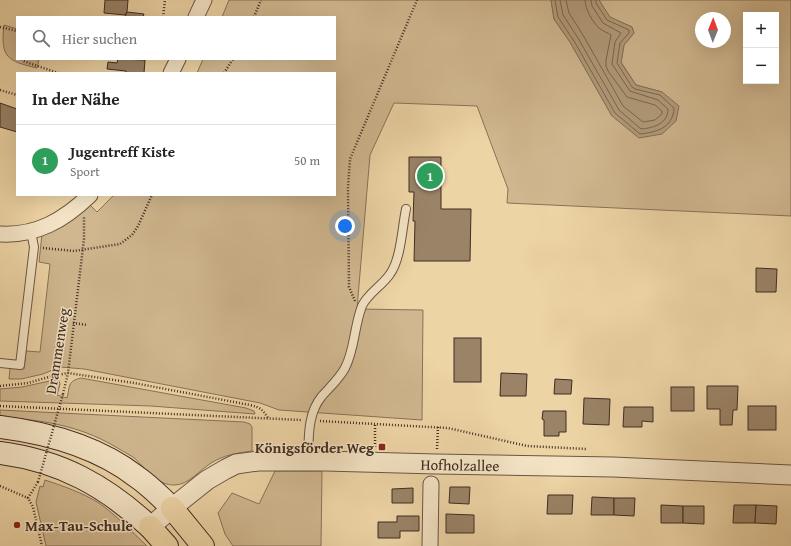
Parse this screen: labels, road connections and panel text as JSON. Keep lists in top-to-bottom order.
{
  "streets": {
    "street": ["Hofholzallee"],
    "path": ["Drammenweg"]
  },
  "places": {
    "transit": ["Königsförder Weg"],
    "other": ["Max-Tau-Schule"]
  },
  "north": "top",
  "page": {
    "map_buttons": ["+", "−"],
    "search": "Hier suchen",
    "heading": "In der Nähe",
    "list": [
      {
        "mark": "1",
        "name": "Jugentreff Kiste",
        "note": "Sport",
        "value": "50 m"
      }
    ],
    "pins": "1"
  }
}
